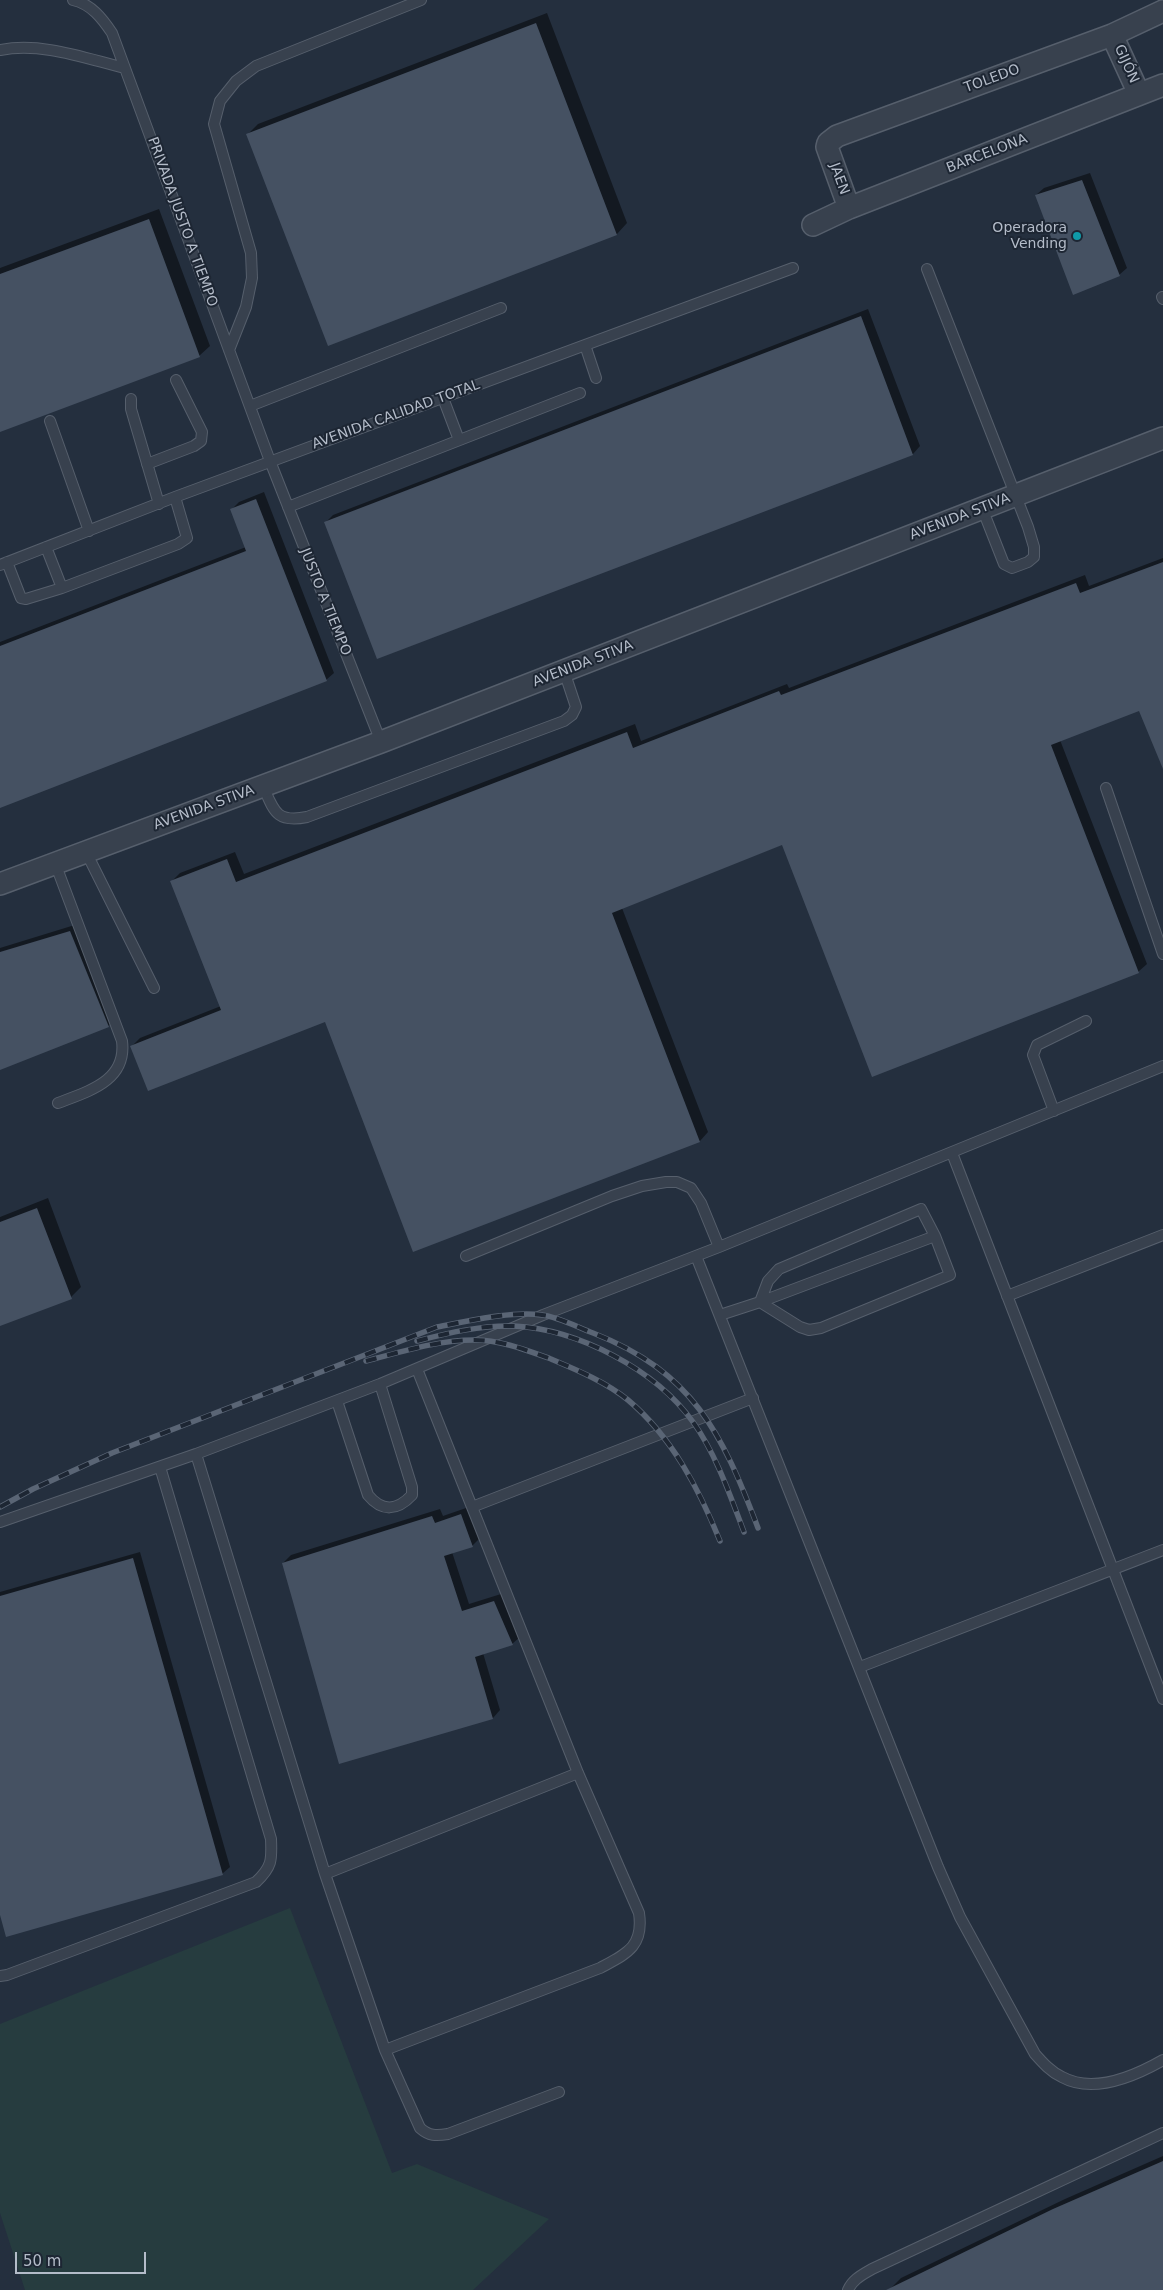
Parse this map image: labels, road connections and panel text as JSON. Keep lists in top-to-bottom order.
{
  "streets": {
    "street": [
      "GIJÓN",
      "TOLEDO",
      "BARCELONA",
      "JAEN",
      "AVENIDA STIVA"
    ],
    "lane": ["PRIVADA JUSTO A TIEMPO", "AVENIDA CALIDAD TOTAL", "JUSTO A TIEMPO"]
  },
  "crossings": [
    ["GIJÓN", "TOLEDO"],
    ["GIJÓN", "BARCELONA"],
    ["TOLEDO", "JAEN"],
    ["BARCELONA", "JAEN"],
    ["PRIVADA JUSTO A TIEMPO", "AVENIDA CALIDAD TOTAL"],
    ["PRIVADA JUSTO A TIEMPO", "JUSTO A TIEMPO"],
    ["AVENIDA CALIDAD TOTAL", "JUSTO A TIEMPO"],
    ["AVENIDA STIVA", "JUSTO A TIEMPO"]
  ],
  "places": ["Operadora Vending"],
  "scale_bar": "50 m"
}
